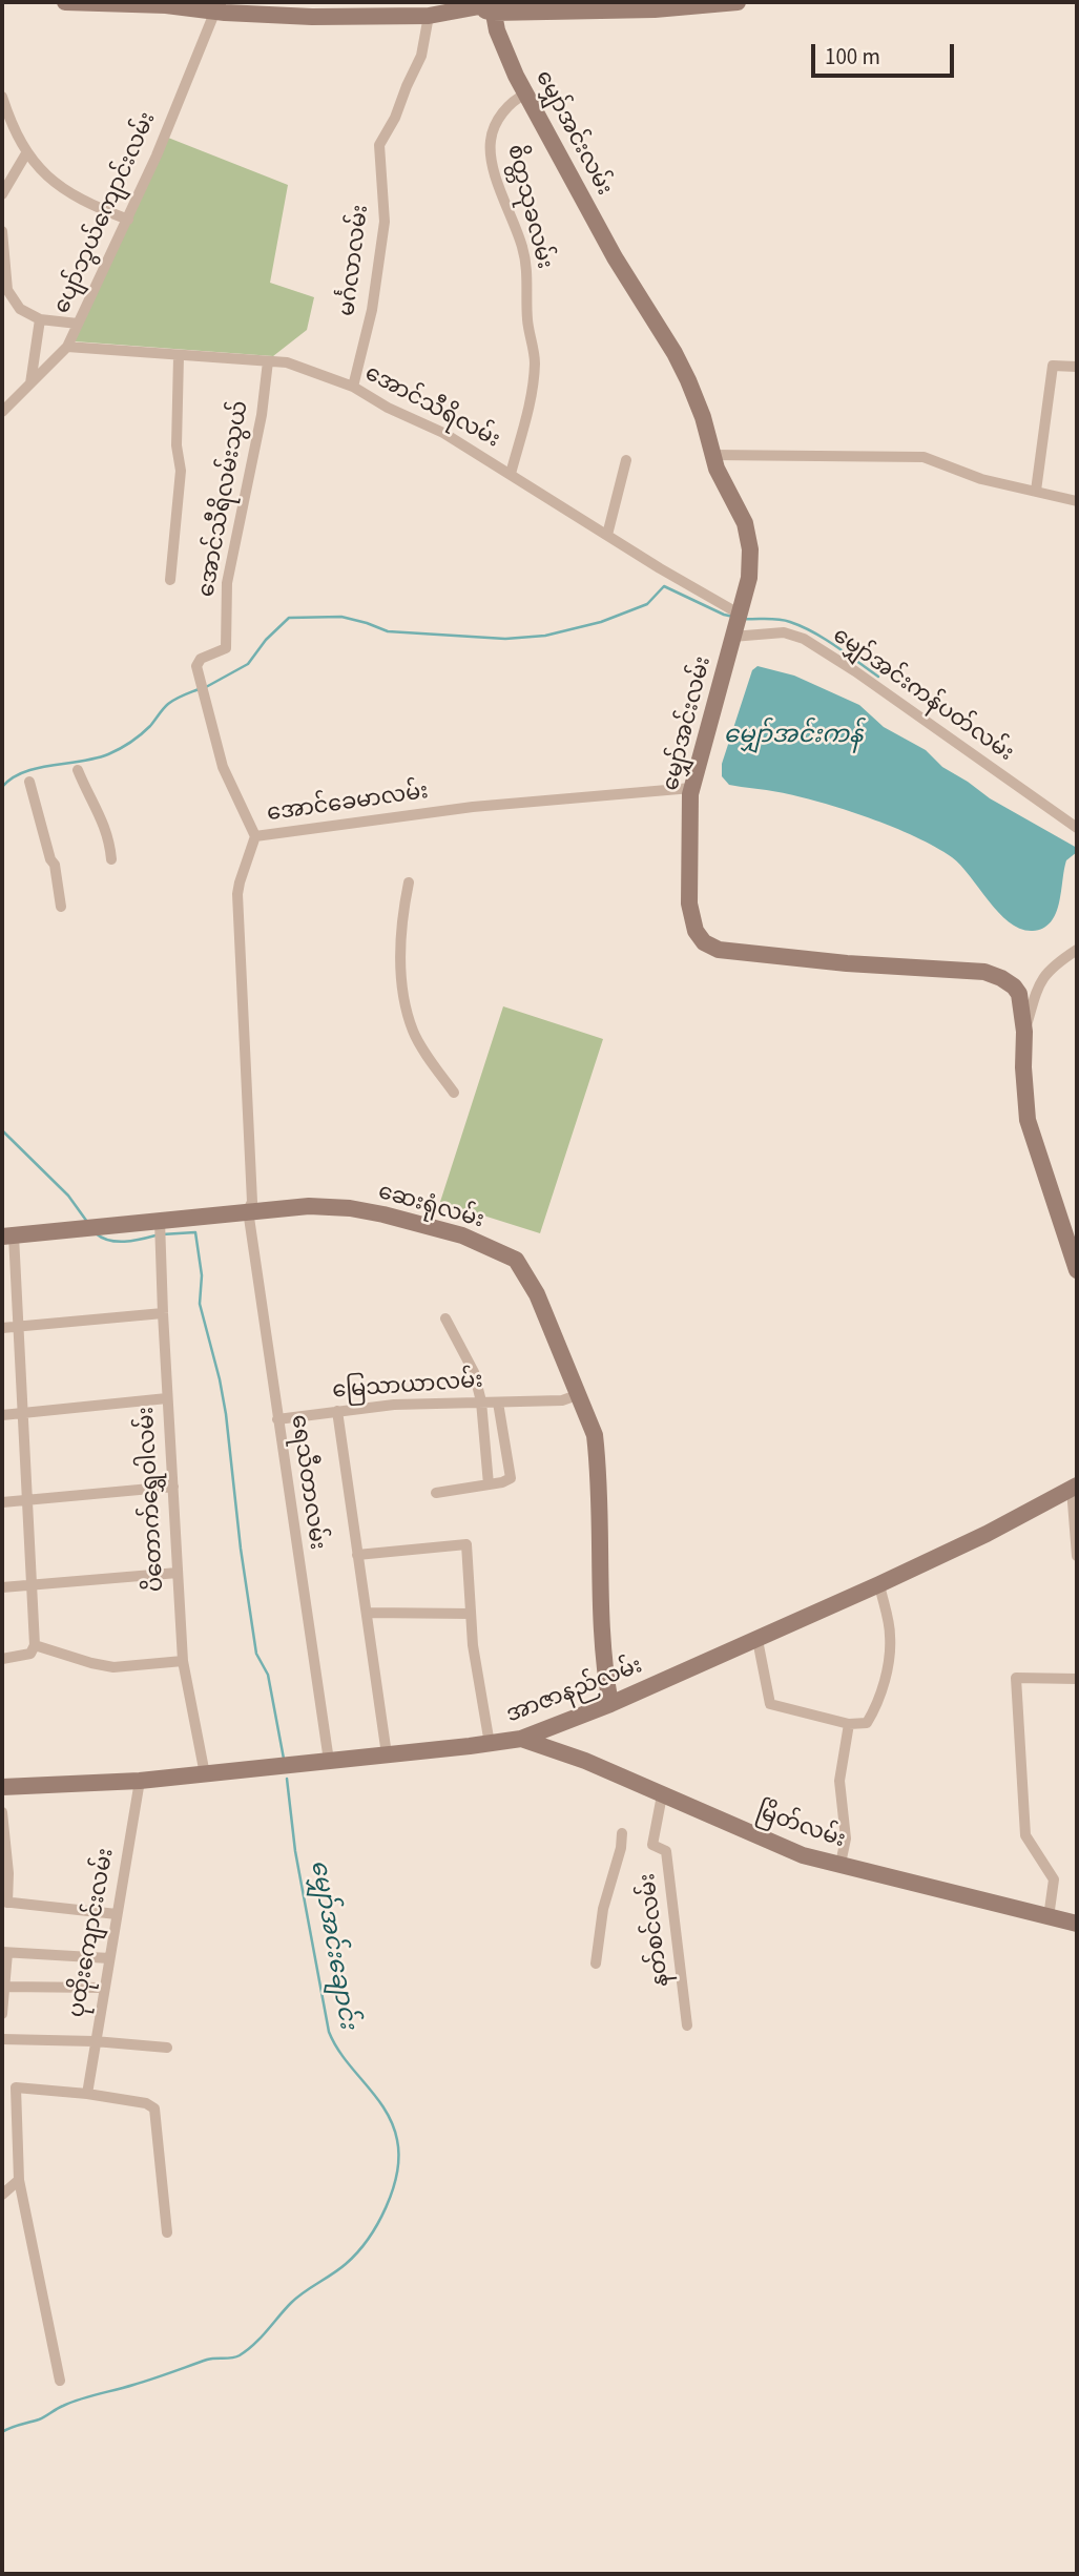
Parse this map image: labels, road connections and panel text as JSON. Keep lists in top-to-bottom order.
{
  "streets": {
    "main road": [
      "မျှော်အင်းလမ်း",
      "ဆေးရုံလမ်း",
      "အာဇာနည်လမ်း",
      "မြိတ်လမ်း"
    ],
    "street": [
      "စိတ္တသုခလမ်း",
      "ပျော်ဘွယ်ကျောင်းလမ်း",
      "မင်္ဂလာလမ်း",
      "အောင်သီရိလမ်း",
      "အောင်သီရိလမ်းသွယ်",
      "မျှော်အင်းကန်ပတ်လမ်း",
      "အောင်ခေမာလမ်း",
      "မြေသာယာလမ်း",
      "ရေသီတာလမ်း",
      "ပိတောက်ရွှေဝါလမ်း",
      "နတ်စင်လမ်း",
      "ပုထိုးကျောင်းလမ်း"
    ]
  },
  "crossings": [
    ["မျှော်အင်းလမ်း", "စိတ္တသုခလမ်း"],
    ["မျှော်အင်းလမ်း", "အောင်သီရိလမ်း"],
    ["မျှော်အင်းလမ်း", "မျှော်အင်းကန်ပတ်လမ်း"],
    ["မျှော်အင်းလမ်း", "အောင်ခေမာလမ်း"],
    ["စိတ္တသုခလမ်း", "အောင်သီရိလမ်း"],
    ["ပျော်ဘွယ်ကျောင်းလမ်း", "အောင်သီရိလမ်း"],
    ["မင်္ဂလာလမ်း", "အောင်သီရိလမ်း"],
    ["အောင်သီရိလမ်း", "အောင်သီရိလမ်းသွယ်"],
    ["အောင်သီရိလမ်းသွယ်", "အောင်ခေမာလမ်း"],
    ["အောင်ခေမာလမ်း", "ဆေးရုံလမ်း"],
    ["အောင်ခေမာလမ်း", "ရေသီတာလမ်း"],
    ["ဆေးရုံလမ်း", "မြေသာယာလမ်း"],
    ["ဆေးရုံလမ်း", "ရေသီတာလမ်း"],
    ["ဆေးရုံလမ်း", "ပိတောက်ရွှေဝါလမ်း"],
    ["ဆေးရုံလမ်း", "အာဇာနည်လမ်း"],
    ["မြေသာယာလမ်း", "ရေသီတာလမ်း"],
    ["ရေသီတာလမ်း", "အာဇာနည်လမ်း"],
    ["ပိတောက်ရွှေဝါလမ်း", "အာဇာနည်လမ်း"],
    ["အာဇာနည်လမ်း", "မြိတ်လမ်း"],
    ["အာဇာနည်လမ်း", "ပုထိုးကျောင်းလမ်း"],
    ["မြိတ်လမ်း", "နတ်စင်လမ်း"]
  ],
  "water": ["မျှော်အင်းကန်", "မျှော်အင်းချောင်း"],
  "scale_bar": "100 m"
}
